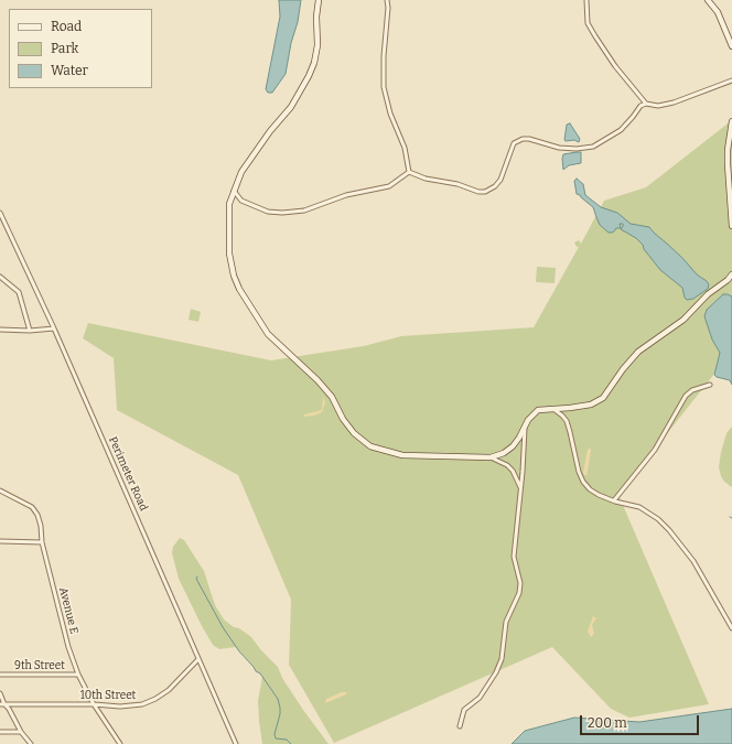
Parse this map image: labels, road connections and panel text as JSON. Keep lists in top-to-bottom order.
{
  "streets": {
    "street": [
      "Perimeter Road",
      "Avenue E",
      "9th Street",
      "10th Street"
    ]
  },
  "crossings": [
    ["Perimeter Road", "10th Street"],
    ["Avenue E", "9th Street"],
    ["Avenue E", "10th Street"]
  ],
  "legend": ["Road", "Park", "Water"],
  "scale_bar": "200 m"
}
